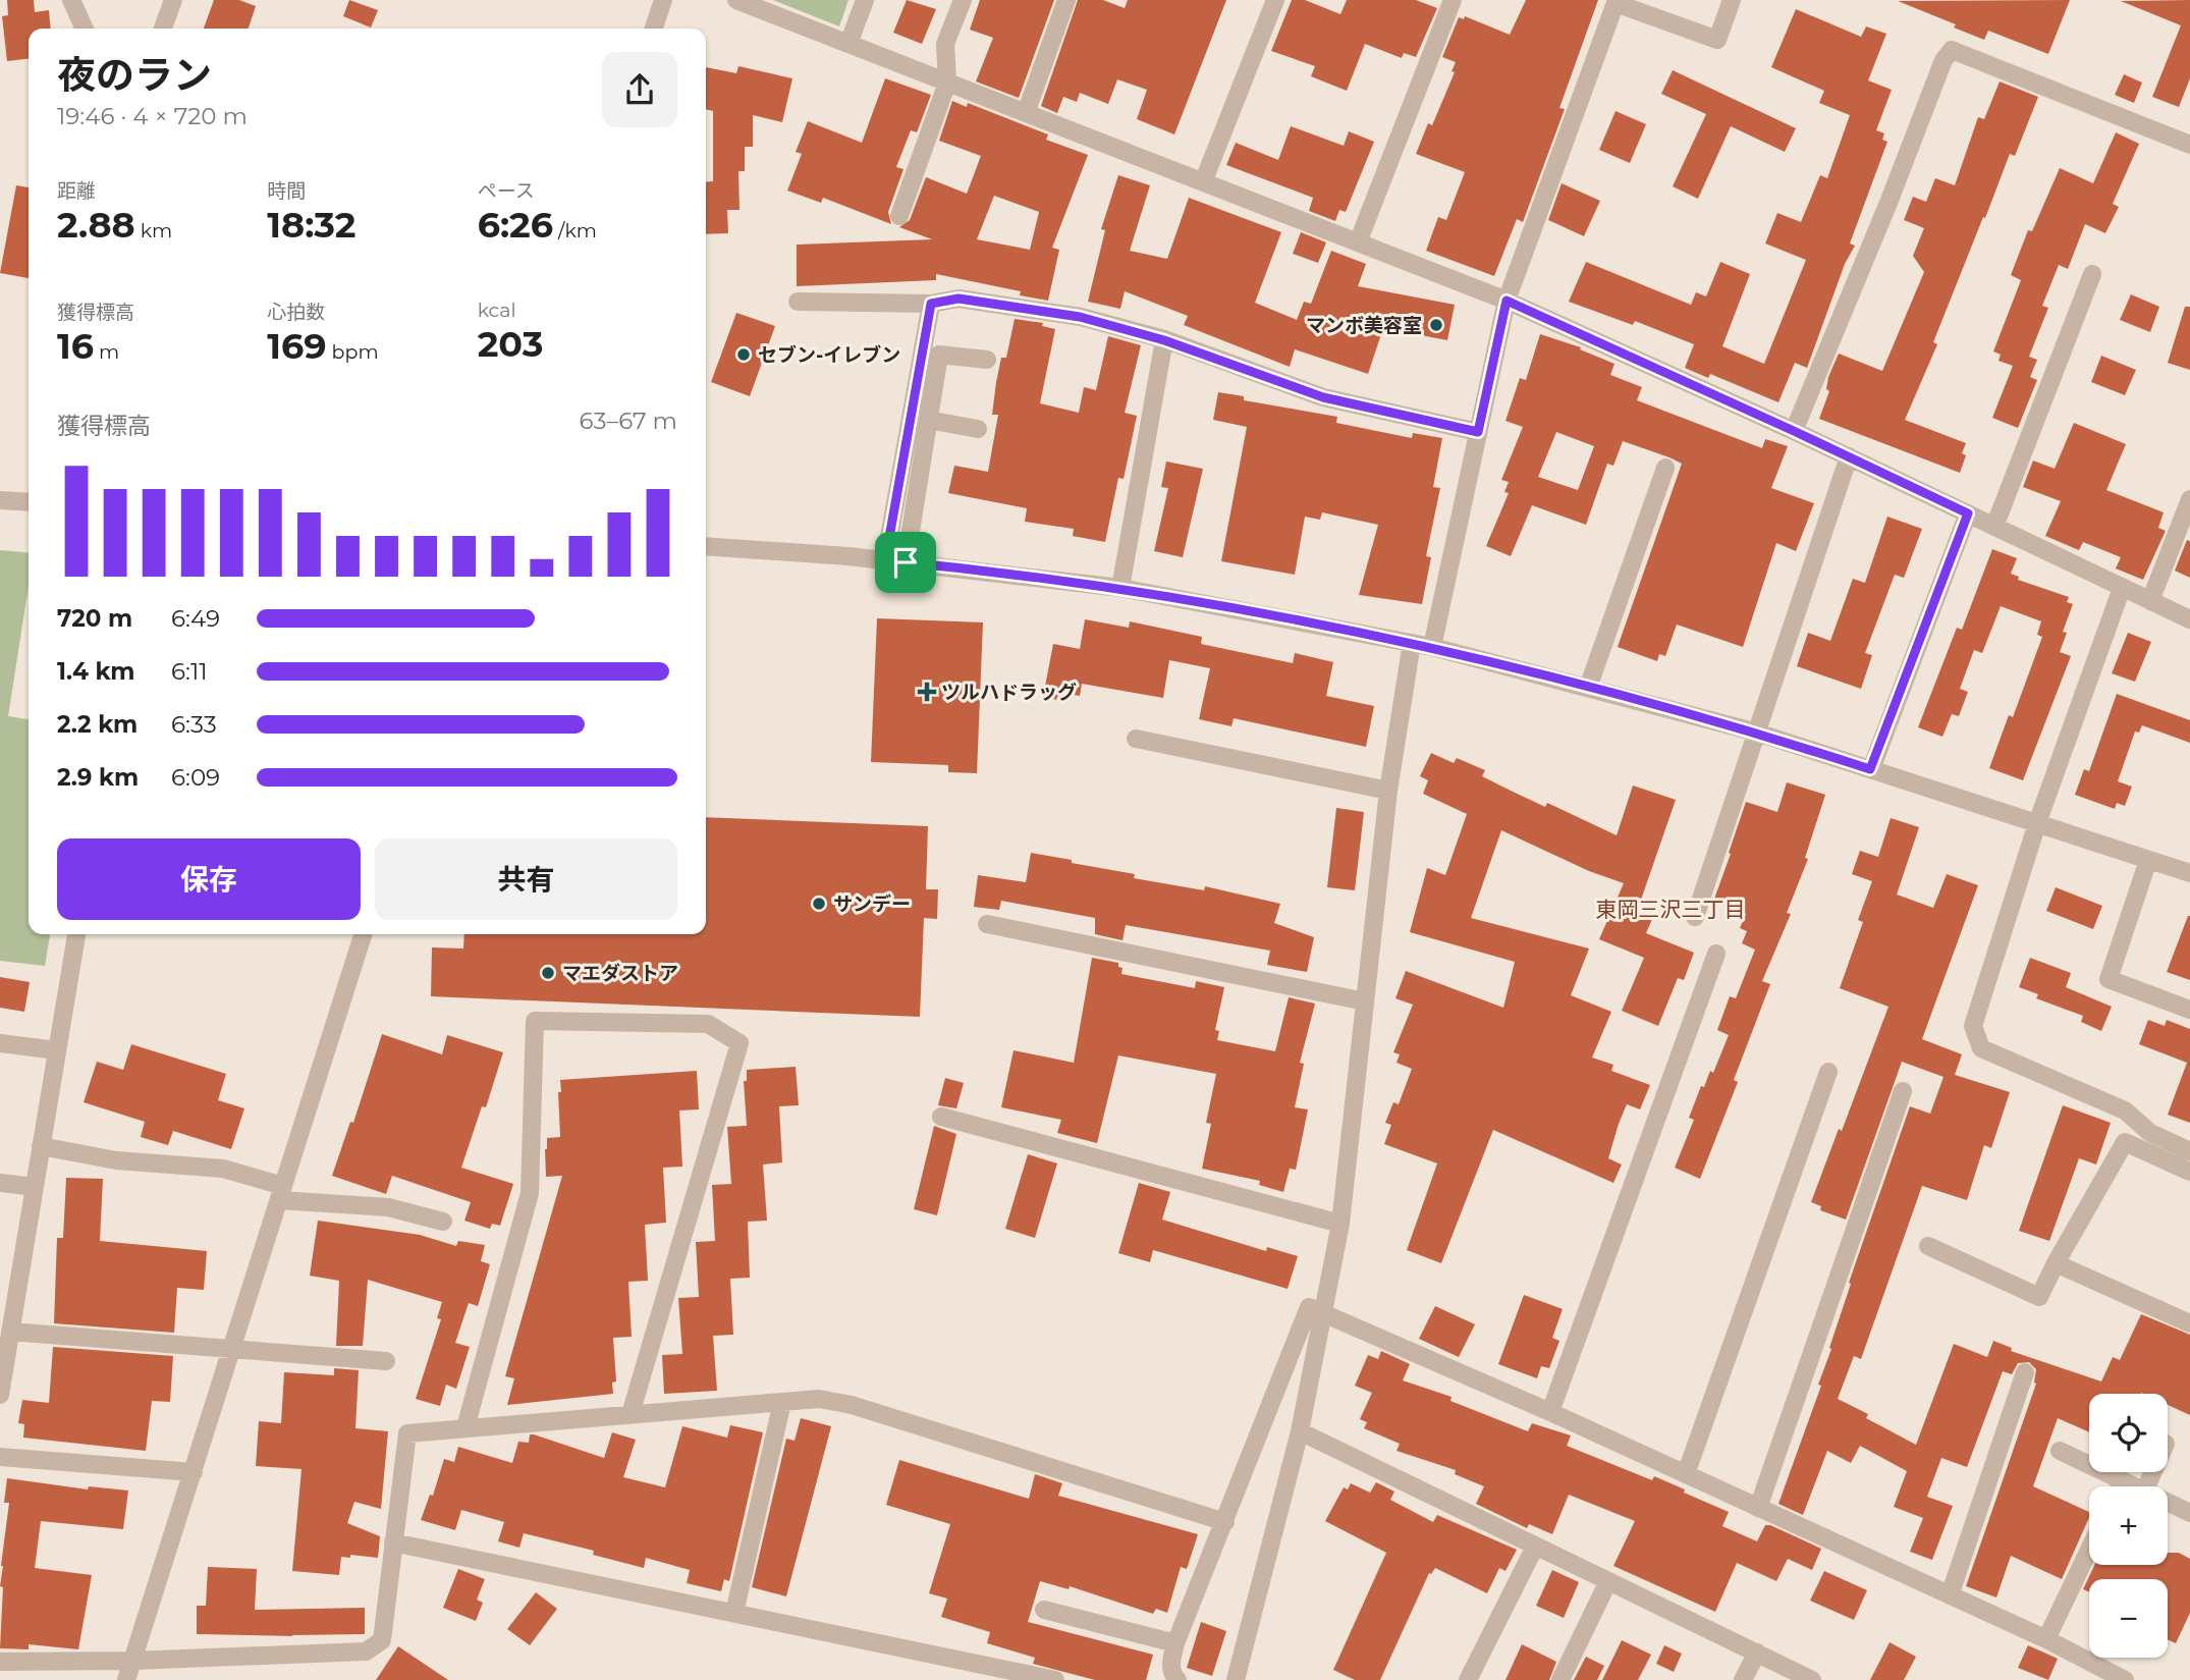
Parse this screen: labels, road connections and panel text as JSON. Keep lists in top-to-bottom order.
{
  "districts": ["東岡三沢三丁目"],
  "places": {
    "other": [
      "マンボ美容室",
      "セブン-イレブン",
      "サンデー",
      "マエダストア"
    ],
    "health": ["ツルハドラッグ"]
  },
  "page": {
    "heading": ["夜のラン", "19:46 · 4 × 720 m"],
    "stats": [
      ["距離", "2.88 km"],
      ["時間", "18:32"],
      ["ペース", "6:26 /km"],
      ["獲得標高", "16 m"],
      ["心拍数", "169 bpm"],
      ["kcal", "203"]
    ],
    "chart": ["獲得標高", "63–67 m"],
    "list": [
      {
        "name": "720 m",
        "note": "6:49"
      },
      {
        "name": "1.4 km",
        "note": "6:11"
      },
      {
        "name": "2.2 km",
        "note": "6:33"
      },
      {
        "name": "2.9 km",
        "note": "6:09"
      }
    ],
    "buttons": ["保存", "共有"],
    "map_buttons": ["+", "−"]
  }
}
